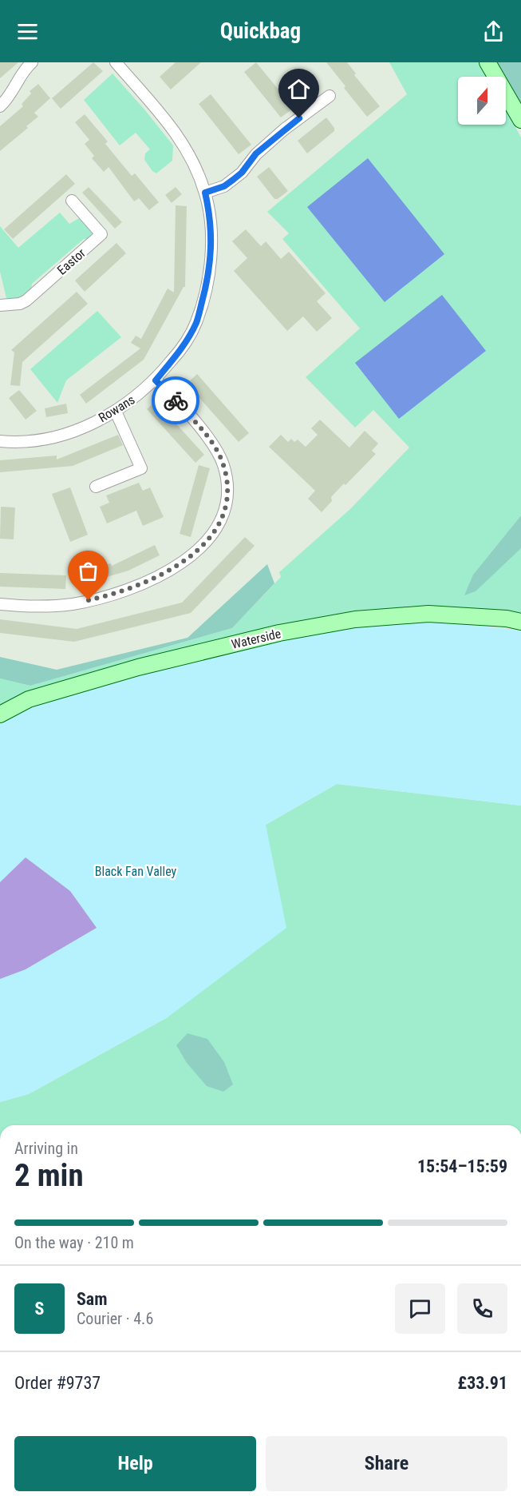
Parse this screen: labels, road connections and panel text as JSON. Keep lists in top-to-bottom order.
{
  "streets": {
    "main road": ["Waterside"],
    "street": ["Eastor", "Rowans"]
  },
  "parks": ["Black Fan Valley"],
  "north": "top",
  "page": {
    "header": "Quickbag",
    "heading": ["2 min", "Arriving in", "15:54–15:59"],
    "panel": [
      "Sam",
      "Courier · 4.6",
      "Order #9737",
      "£33.91"
    ],
    "bar": "On the way · 210 m",
    "round": "S",
    "buttons": ["Help", "Share"]
  }
}
